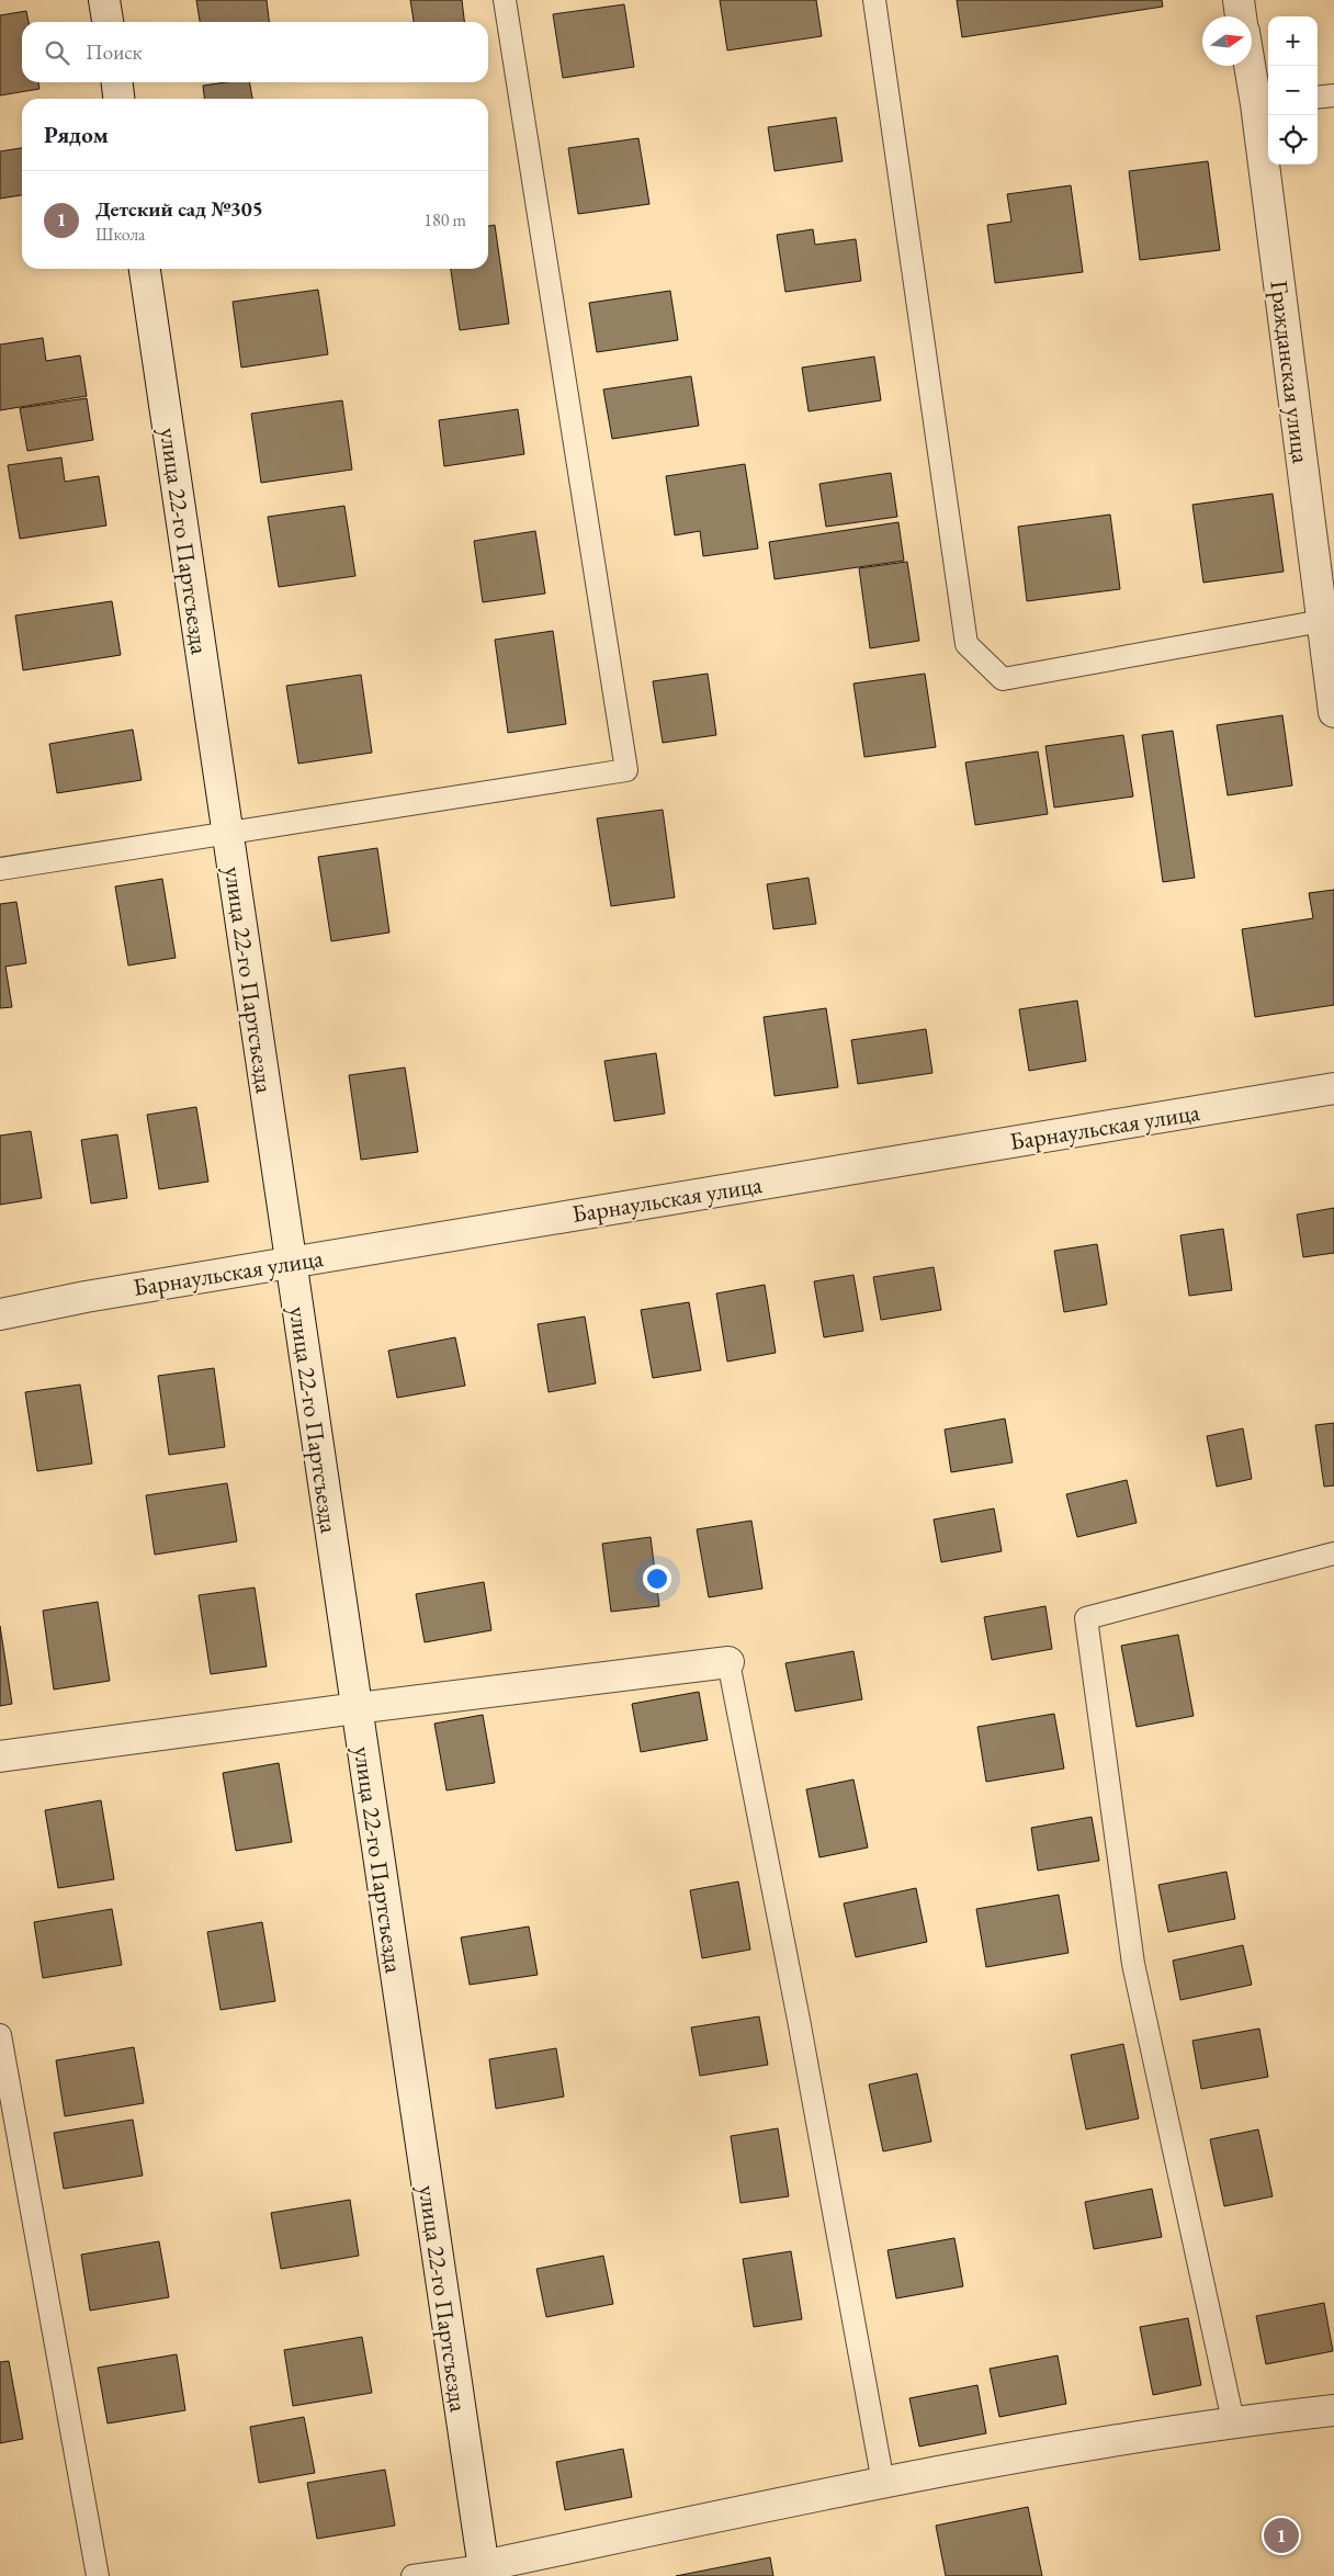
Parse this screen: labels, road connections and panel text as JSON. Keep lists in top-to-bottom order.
{
  "streets": {
    "street": ["Гражданская улица", "улица 22-го Партсъезда", "Барнаульская улица"]
  },
  "crossings": [
    ["улица 22-го Партсъезда", "Барнаульская улица"]
  ],
  "north": "right",
  "page": {
    "map_buttons": ["+", "−"],
    "search": "Поиск",
    "heading": "Рядом",
    "list": [
      {
        "mark": "1",
        "name": "Детский сад №305",
        "note": "Школа",
        "value": "180 m"
      }
    ],
    "pins": "1"
  }
}
